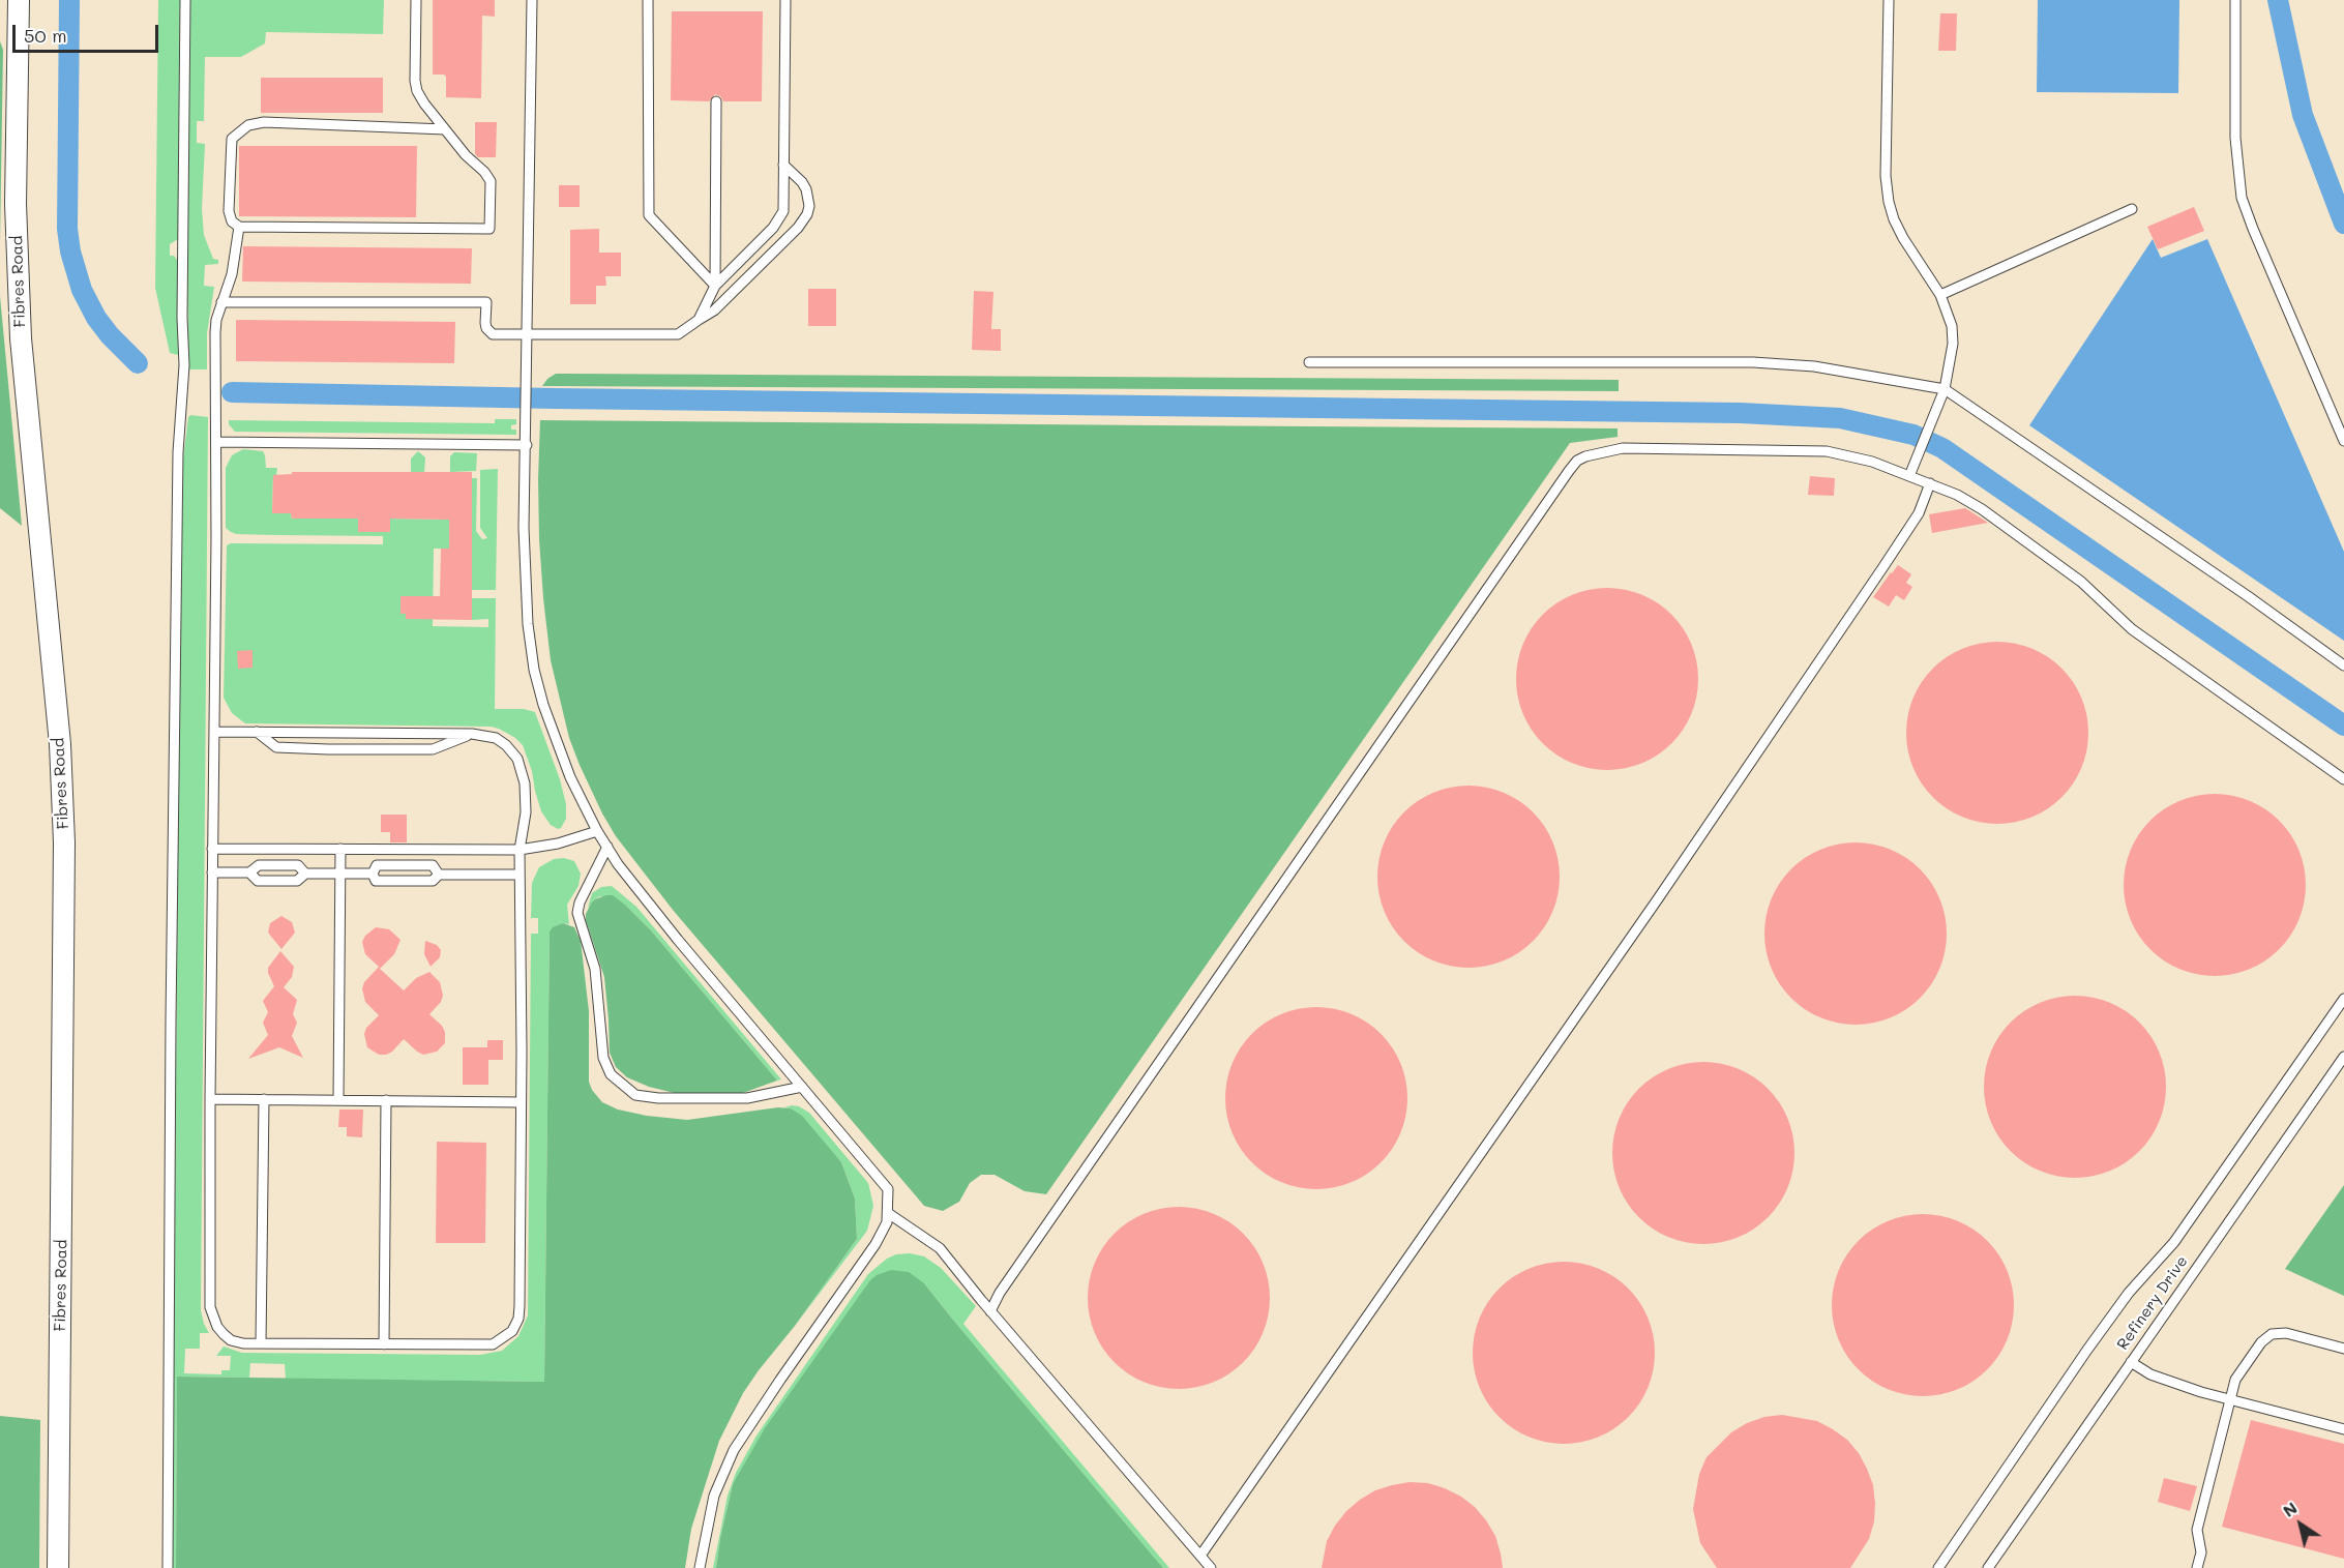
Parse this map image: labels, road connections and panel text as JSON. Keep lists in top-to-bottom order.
{
  "streets": {
    "street": ["Fibres Road"],
    "lane": ["Refinery Drive"]
  },
  "scale_bar": "50 m",
  "north": "top left"
}
